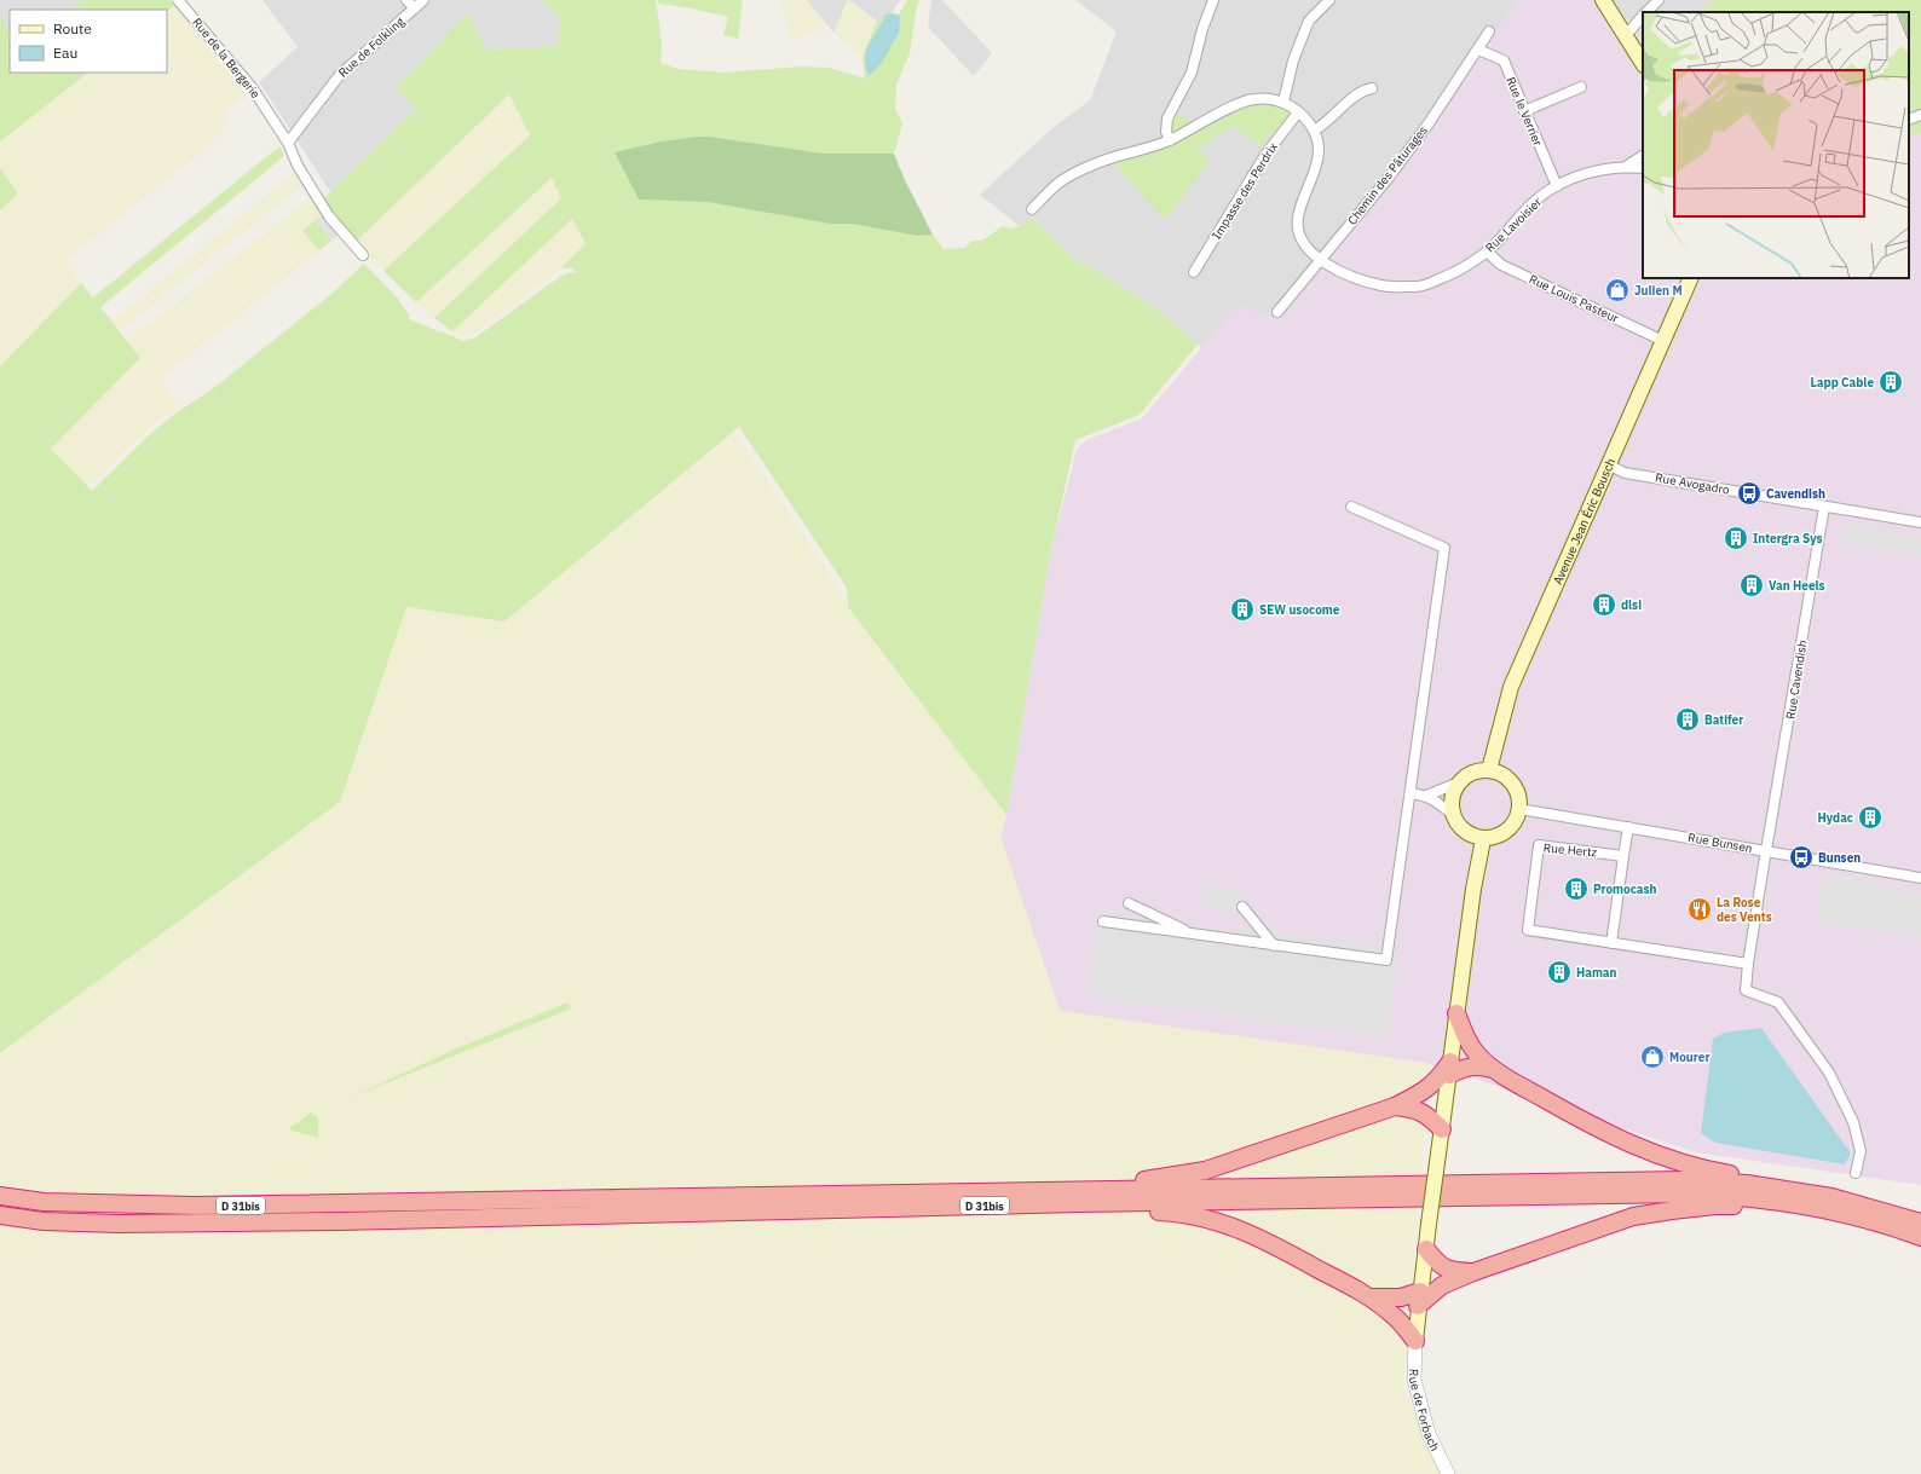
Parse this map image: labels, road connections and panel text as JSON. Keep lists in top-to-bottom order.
{
  "streets": {
    "highway": ["D 31bis"],
    "main road": ["Avenue Jean Éric Bousch"],
    "street": [
      "Rue de Folkling",
      "Rue de la Bergerie",
      "Rue le Verrier",
      "Chemin des Pâturages",
      "Impasse des Perdrix",
      "Rue Lavoisier",
      "Rue Louis Pasteur",
      "Rue Avogadro",
      "Rue Cavendish",
      "Rue Bunsen",
      "Rue Hertz",
      "Rue de Forbach"
    ]
  },
  "crossings": [
    ["Rue de Folkling", "Rue de la Bergerie"],
    ["Rue le Verrier", "Chemin des Pâturages"],
    ["Rue le Verrier", "Rue Lavoisier"],
    ["Chemin des Pâturages", "Rue Lavoisier"],
    ["Rue Lavoisier", "Rue Louis Pasteur"],
    ["Rue Louis Pasteur", "Avenue Jean Éric Bousch"],
    ["Rue Avogadro", "Avenue Jean Éric Bousch"],
    ["Rue Avogadro", "Rue Cavendish"],
    ["Avenue Jean Éric Bousch", "Rue Bunsen"],
    ["Rue Cavendish", "Rue Bunsen"]
  ],
  "places": {
    "shop": ["Julien M", "Mourer"],
    "building": [
      "Lapp Cable",
      "Intergra Sys",
      "Van Heels",
      "dlsi",
      "SEW usocome",
      "Batifer",
      "Hydac",
      "Promocash",
      "Haman"
    ],
    "bus stop": ["Cavendish", "Bunsen"],
    "restaurant": ["La Rose des Vents"]
  },
  "legend": ["Route", "Eau"]
}
